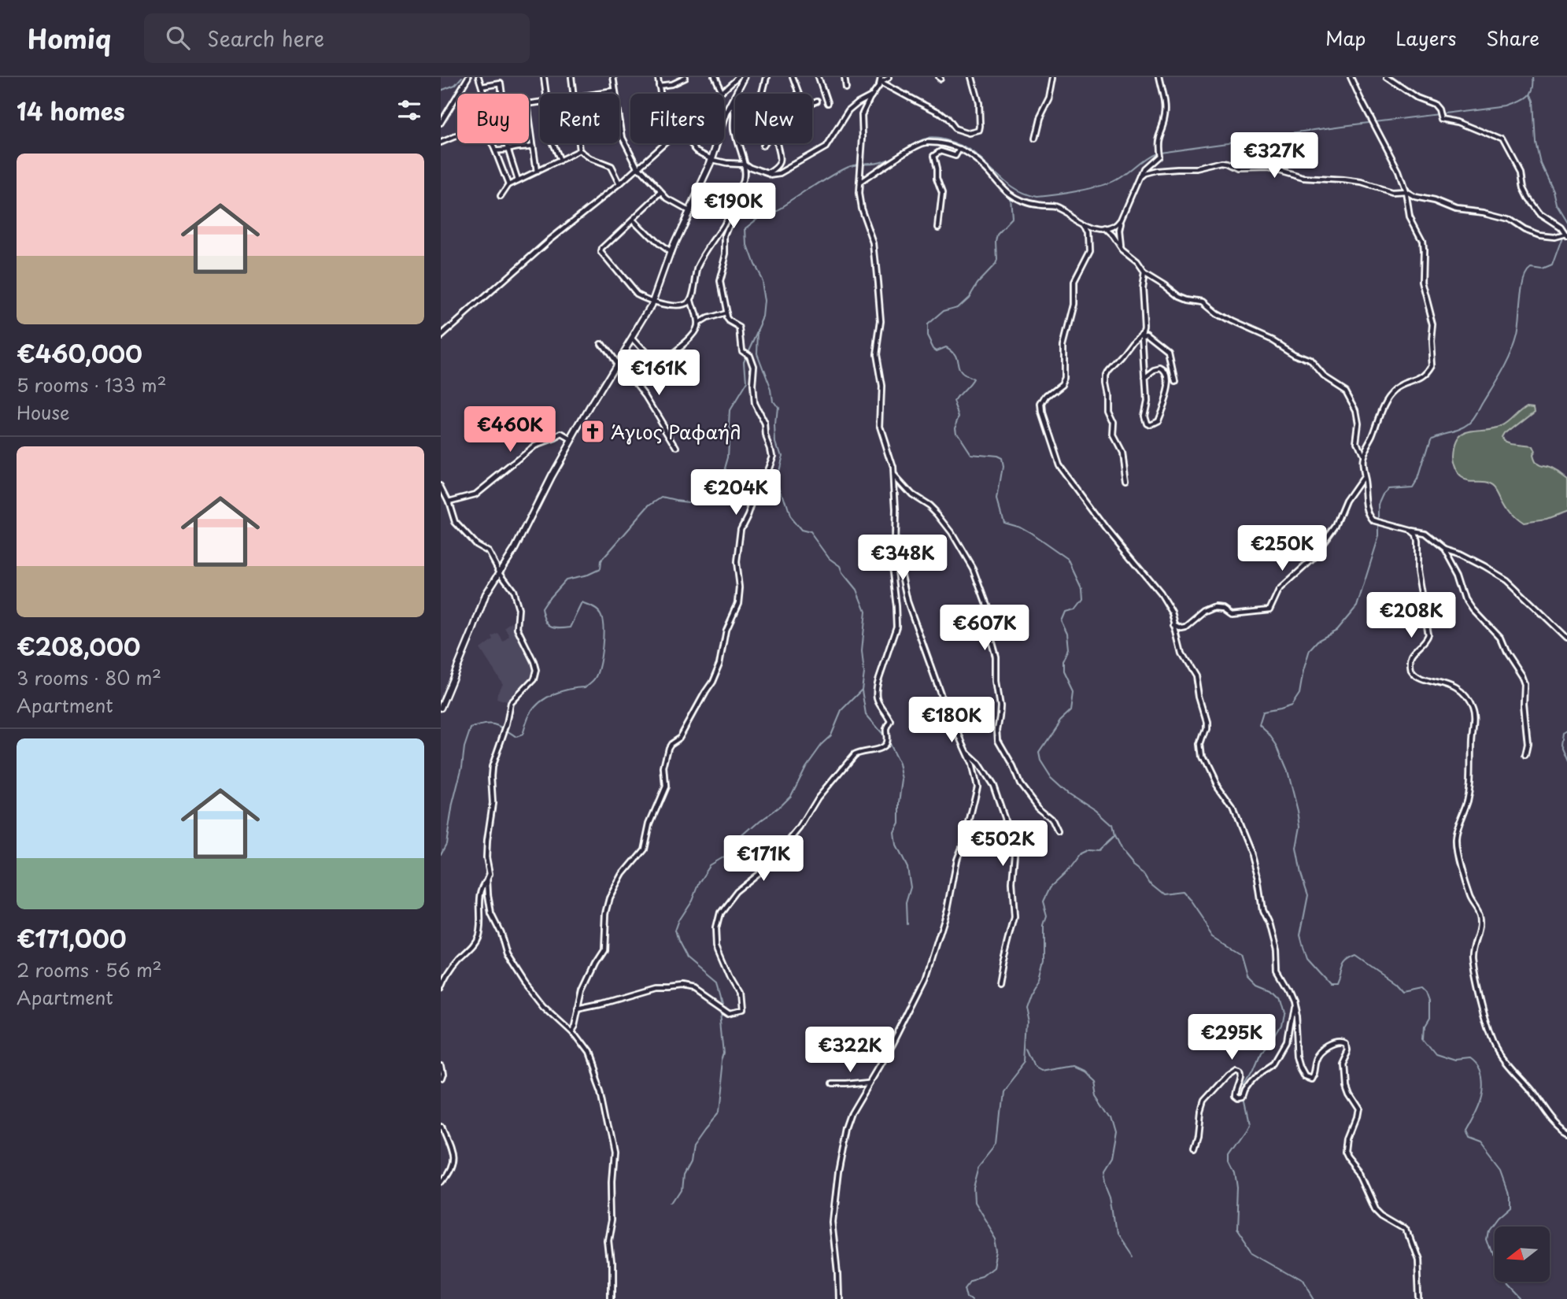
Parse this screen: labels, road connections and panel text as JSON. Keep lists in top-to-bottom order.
{
  "places": {
    "church": ["Άγιος Ραφαήλ"]
  },
  "north": "left",
  "page": {
    "header": "Homiq",
    "search": "Search here",
    "nav": ["Map", "Layers", "Share"],
    "heading": "14 homes",
    "chip": [
      "Buy",
      "Rent",
      "Filters",
      "New"
    ],
    "price": [
      "€327K",
      "€190K",
      "€161K",
      "€460K",
      "€204K",
      "€250K",
      "€348K",
      "€208K",
      "€607K",
      "€180K",
      "€502K",
      "€171K",
      "€295K",
      "€322K"
    ],
    "list": [
      {
        "name": "€460,000",
        "note": "5 rooms · 133 m² · House"
      },
      {
        "name": "€208,000",
        "note": "3 rooms · 80 m² · Apartment"
      },
      {
        "name": "€171,000",
        "note": "2 rooms · 56 m² · Apartment"
      }
    ]
  }
}
